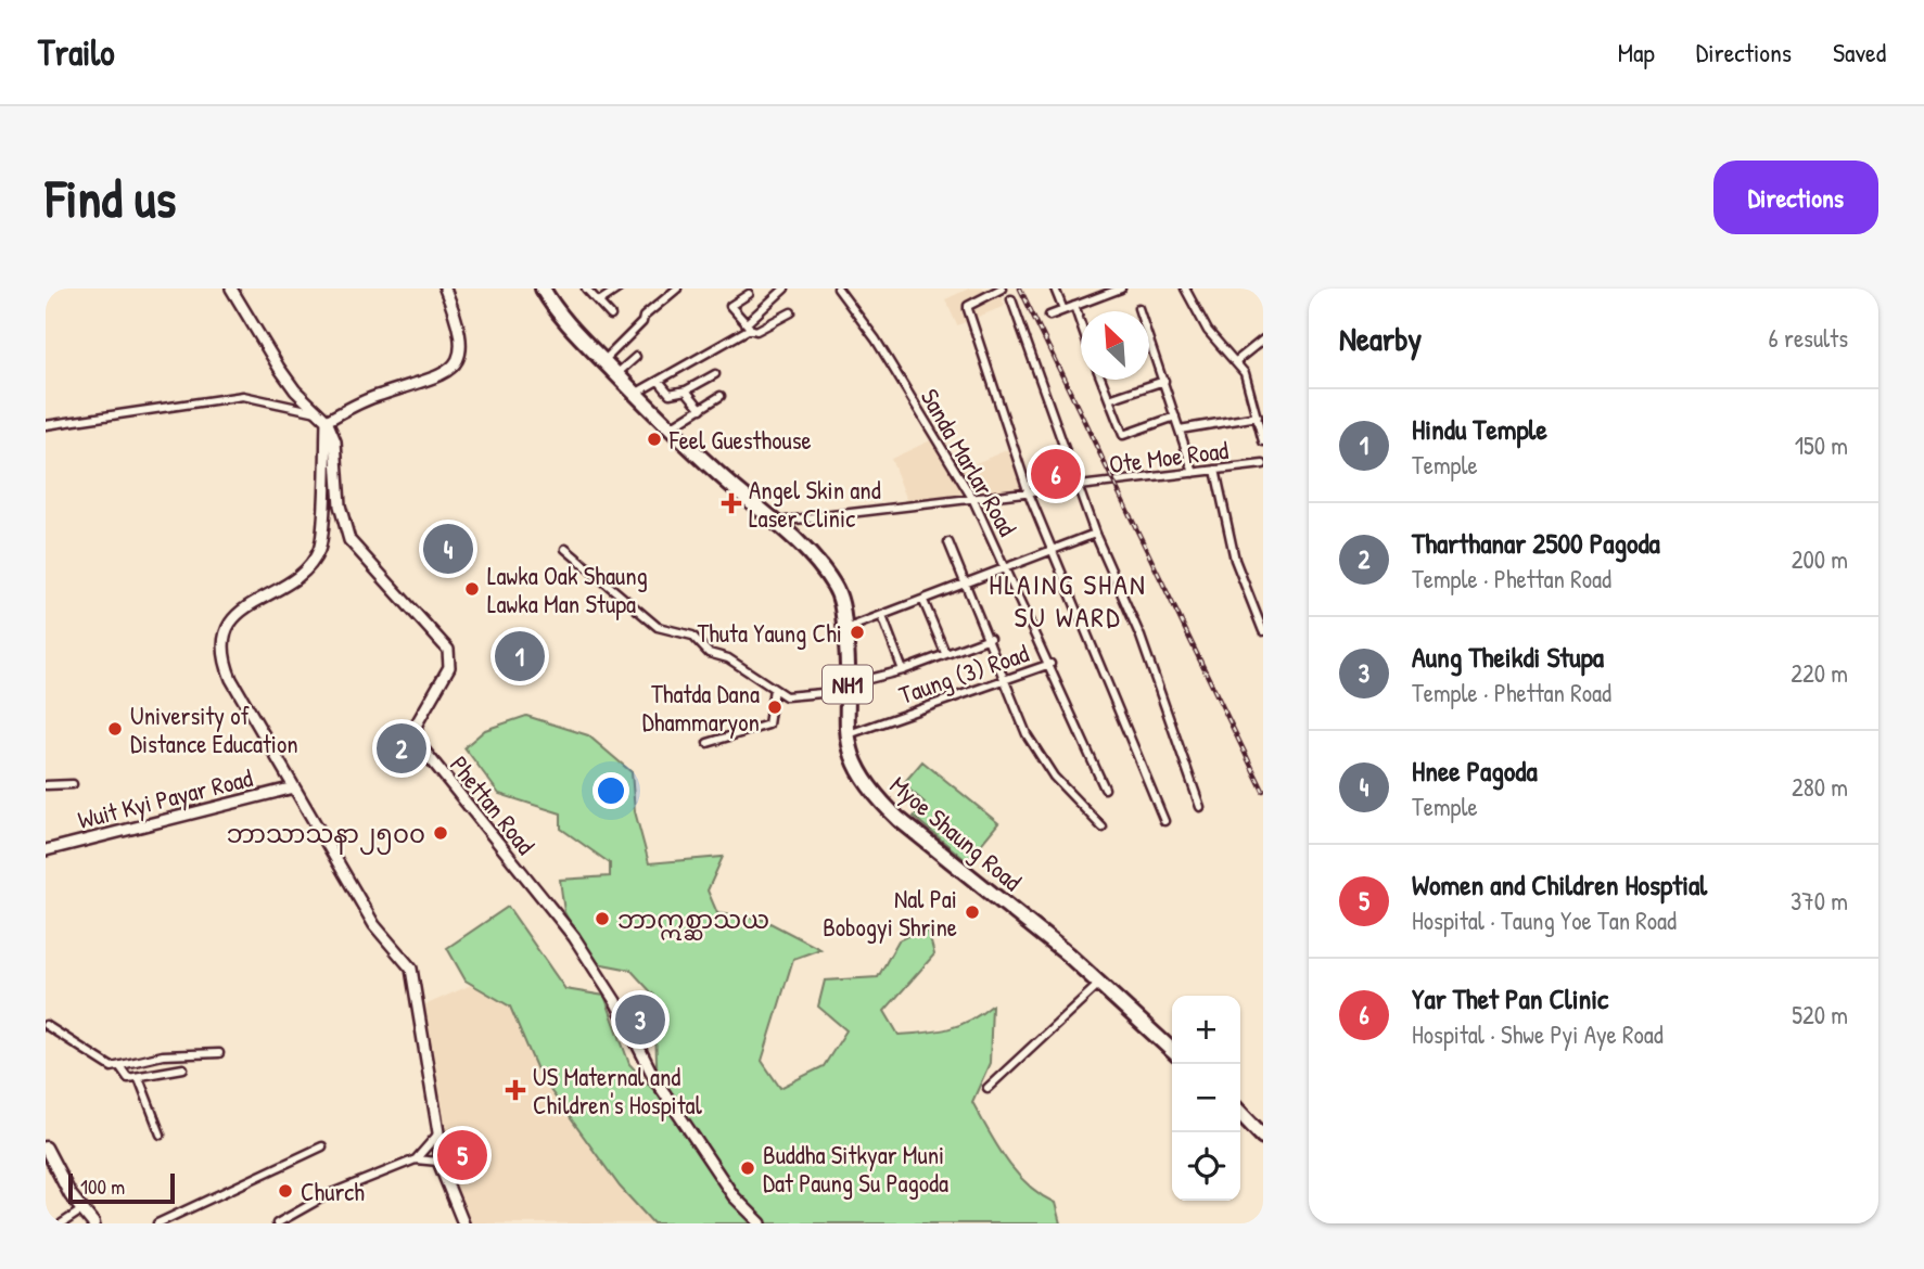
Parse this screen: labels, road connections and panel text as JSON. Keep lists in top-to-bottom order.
{
  "streets": {
    "highway": ["NH1", "Myoe Shaung Road"],
    "street": [
      "Ote Moe Road",
      "Sanda Marlar Road",
      "Taung (3) Road",
      "Wuit Kyi Payar Road",
      "Phettan Road"
    ]
  },
  "crossings": [
    ["Ote Moe Road", "Sanda Marlar Road"],
    ["Ote Moe Road", "Myoe Shaung Road"],
    ["Sanda Marlar Road", "Taung (3) Road"],
    ["Taung (3) Road", "Myoe Shaung Road"]
  ],
  "districts": ["HLAING SHAN SU WARD"],
  "places": {
    "other": [
      "Feel Guesthouse",
      "Lawka Oak Shaung Lawka Man Stupa",
      "Thuta Yaung Chi",
      "Thatda Dana Dhammaryon",
      "University of Distance Education",
      "ဘာသာသနာ၂၅၀၀",
      "Nal Pai Bobogyi Shrine",
      "ဘာဣစ္ဆာသယ",
      "Buddha Sitkyar Muni Dat Paung Su Pagoda",
      "Church"
    ],
    "health": ["Angel Skin and Laser Clinic", "US Maternal and Children's Hospital"]
  },
  "scale_bar": "100 m",
  "north": "top left",
  "page": {
    "header": "Trailo",
    "nav": ["Map", "Directions", "Saved"],
    "buttons": "Directions",
    "title": "Find us",
    "heading": ["Nearby", "6 results"],
    "list": [
      {
        "mark": "1",
        "name": "Hindu Temple",
        "note": "Temple",
        "value": "150 m"
      },
      {
        "mark": "2",
        "name": "Tharthanar 2500 Pagoda",
        "note": "Temple · Phettan Road",
        "value": "200 m"
      },
      {
        "mark": "3",
        "name": "Aung Theikdi Stupa",
        "note": "Temple · Phettan Road",
        "value": "220 m"
      },
      {
        "mark": "4",
        "name": "Hnee Pagoda",
        "note": "Temple",
        "value": "280 m"
      },
      {
        "mark": "5",
        "name": "Women and Children Hosptial",
        "note": "Hospital · Taung Yoe Tan Road",
        "value": "370 m"
      },
      {
        "mark": "6",
        "name": "Yar Thet Pan Clinic",
        "note": "Hospital · Shwe Pyi Aye Road",
        "value": "520 m"
      }
    ],
    "pins": [
      "6",
      "4",
      "1",
      "2",
      "3",
      "5"
    ],
    "map_buttons": ["+", "−"],
    "scale": "100 m"
  }
}
